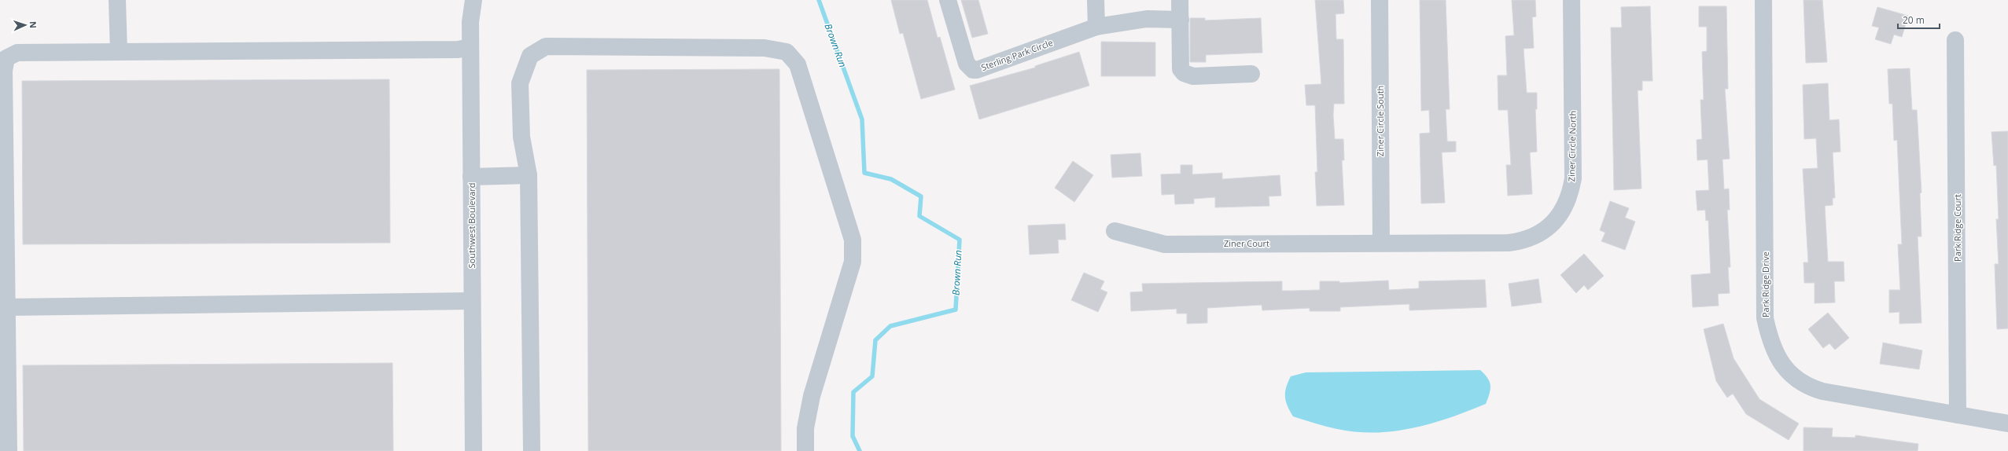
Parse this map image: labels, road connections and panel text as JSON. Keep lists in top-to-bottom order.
{
  "streets": {
    "street": [
      "Sterling Park Circle",
      "Ziner Circle South",
      "Ziner Circle North",
      "Southwest Boulevard",
      "Park Ridge Court",
      "Ziner Court",
      "Park Ridge Drive"
    ]
  },
  "crossings": [
    ["Ziner Circle South", "Ziner Circle North"],
    ["Ziner Circle South", "Ziner Court"],
    ["Ziner Circle North", "Ziner Court"],
    ["Park Ridge Court", "Park Ridge Drive"]
  ],
  "water": ["Brown Run"],
  "scale_bar": "20 m",
  "north": "right"
}
